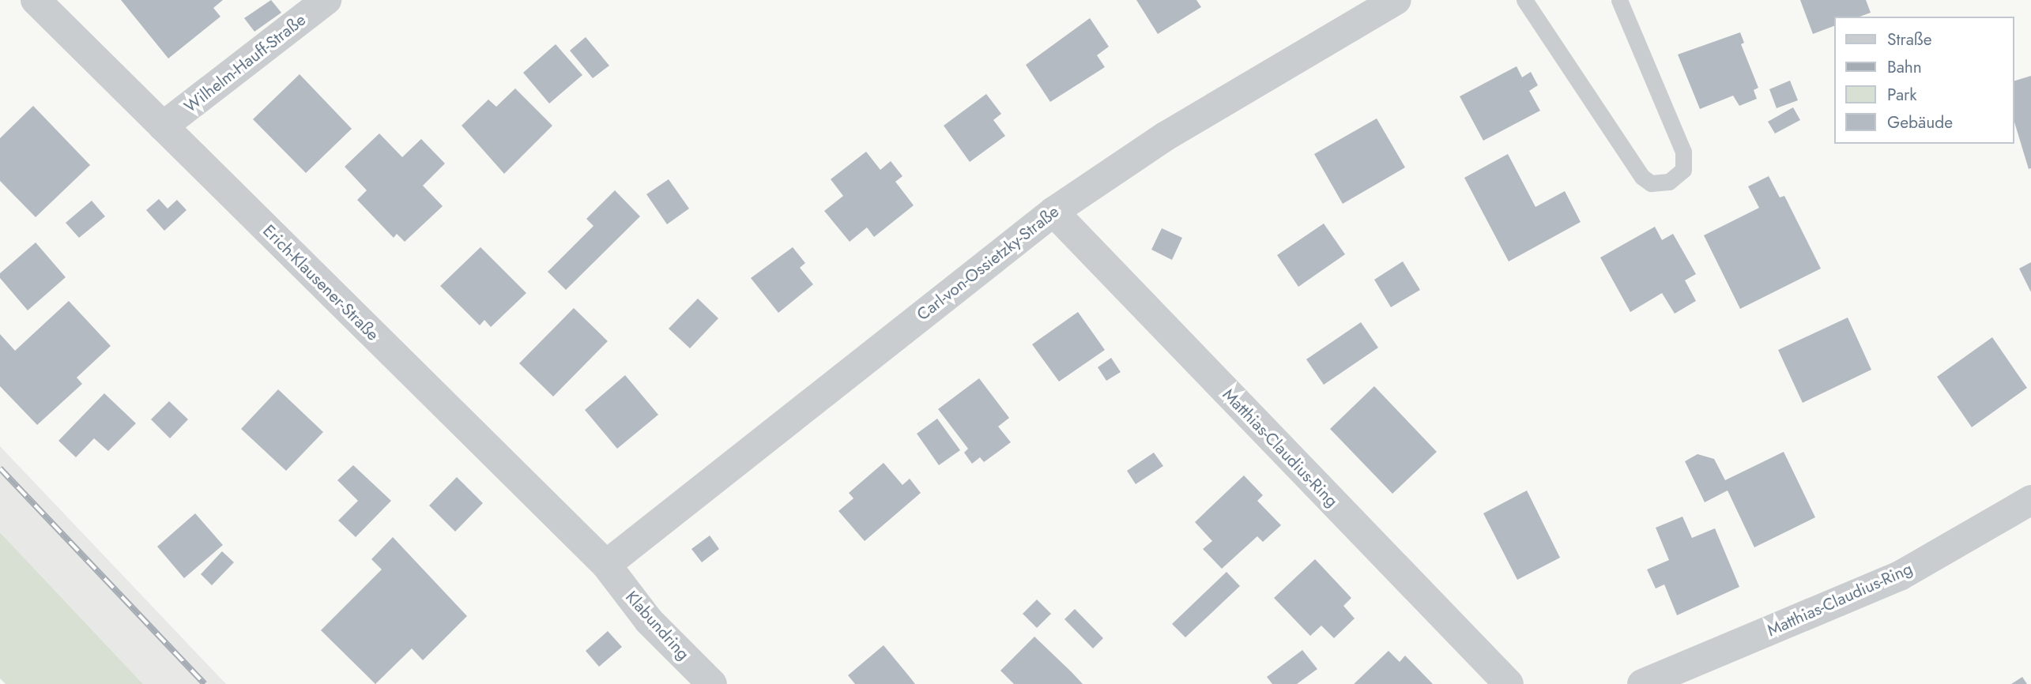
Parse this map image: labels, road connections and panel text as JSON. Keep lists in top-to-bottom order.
{
  "streets": {
    "street": [
      "Wilhelm-Hauff-Straße",
      "Carl-von-Ossietzky-Straße",
      "Erich-Klausener-Straße",
      "Matthias-Claudius-Ring",
      "Klabundring"
    ]
  },
  "crossings": [
    ["Wilhelm-Hauff-Straße", "Erich-Klausener-Straße"],
    ["Carl-von-Ossietzky-Straße", "Erich-Klausener-Straße"],
    ["Carl-von-Ossietzky-Straße", "Matthias-Claudius-Ring"],
    ["Carl-von-Ossietzky-Straße", "Klabundring"],
    ["Erich-Klausener-Straße", "Klabundring"]
  ],
  "legend": [
    "Straße",
    "Bahn",
    "Park",
    "Gebäude"
  ]
}
